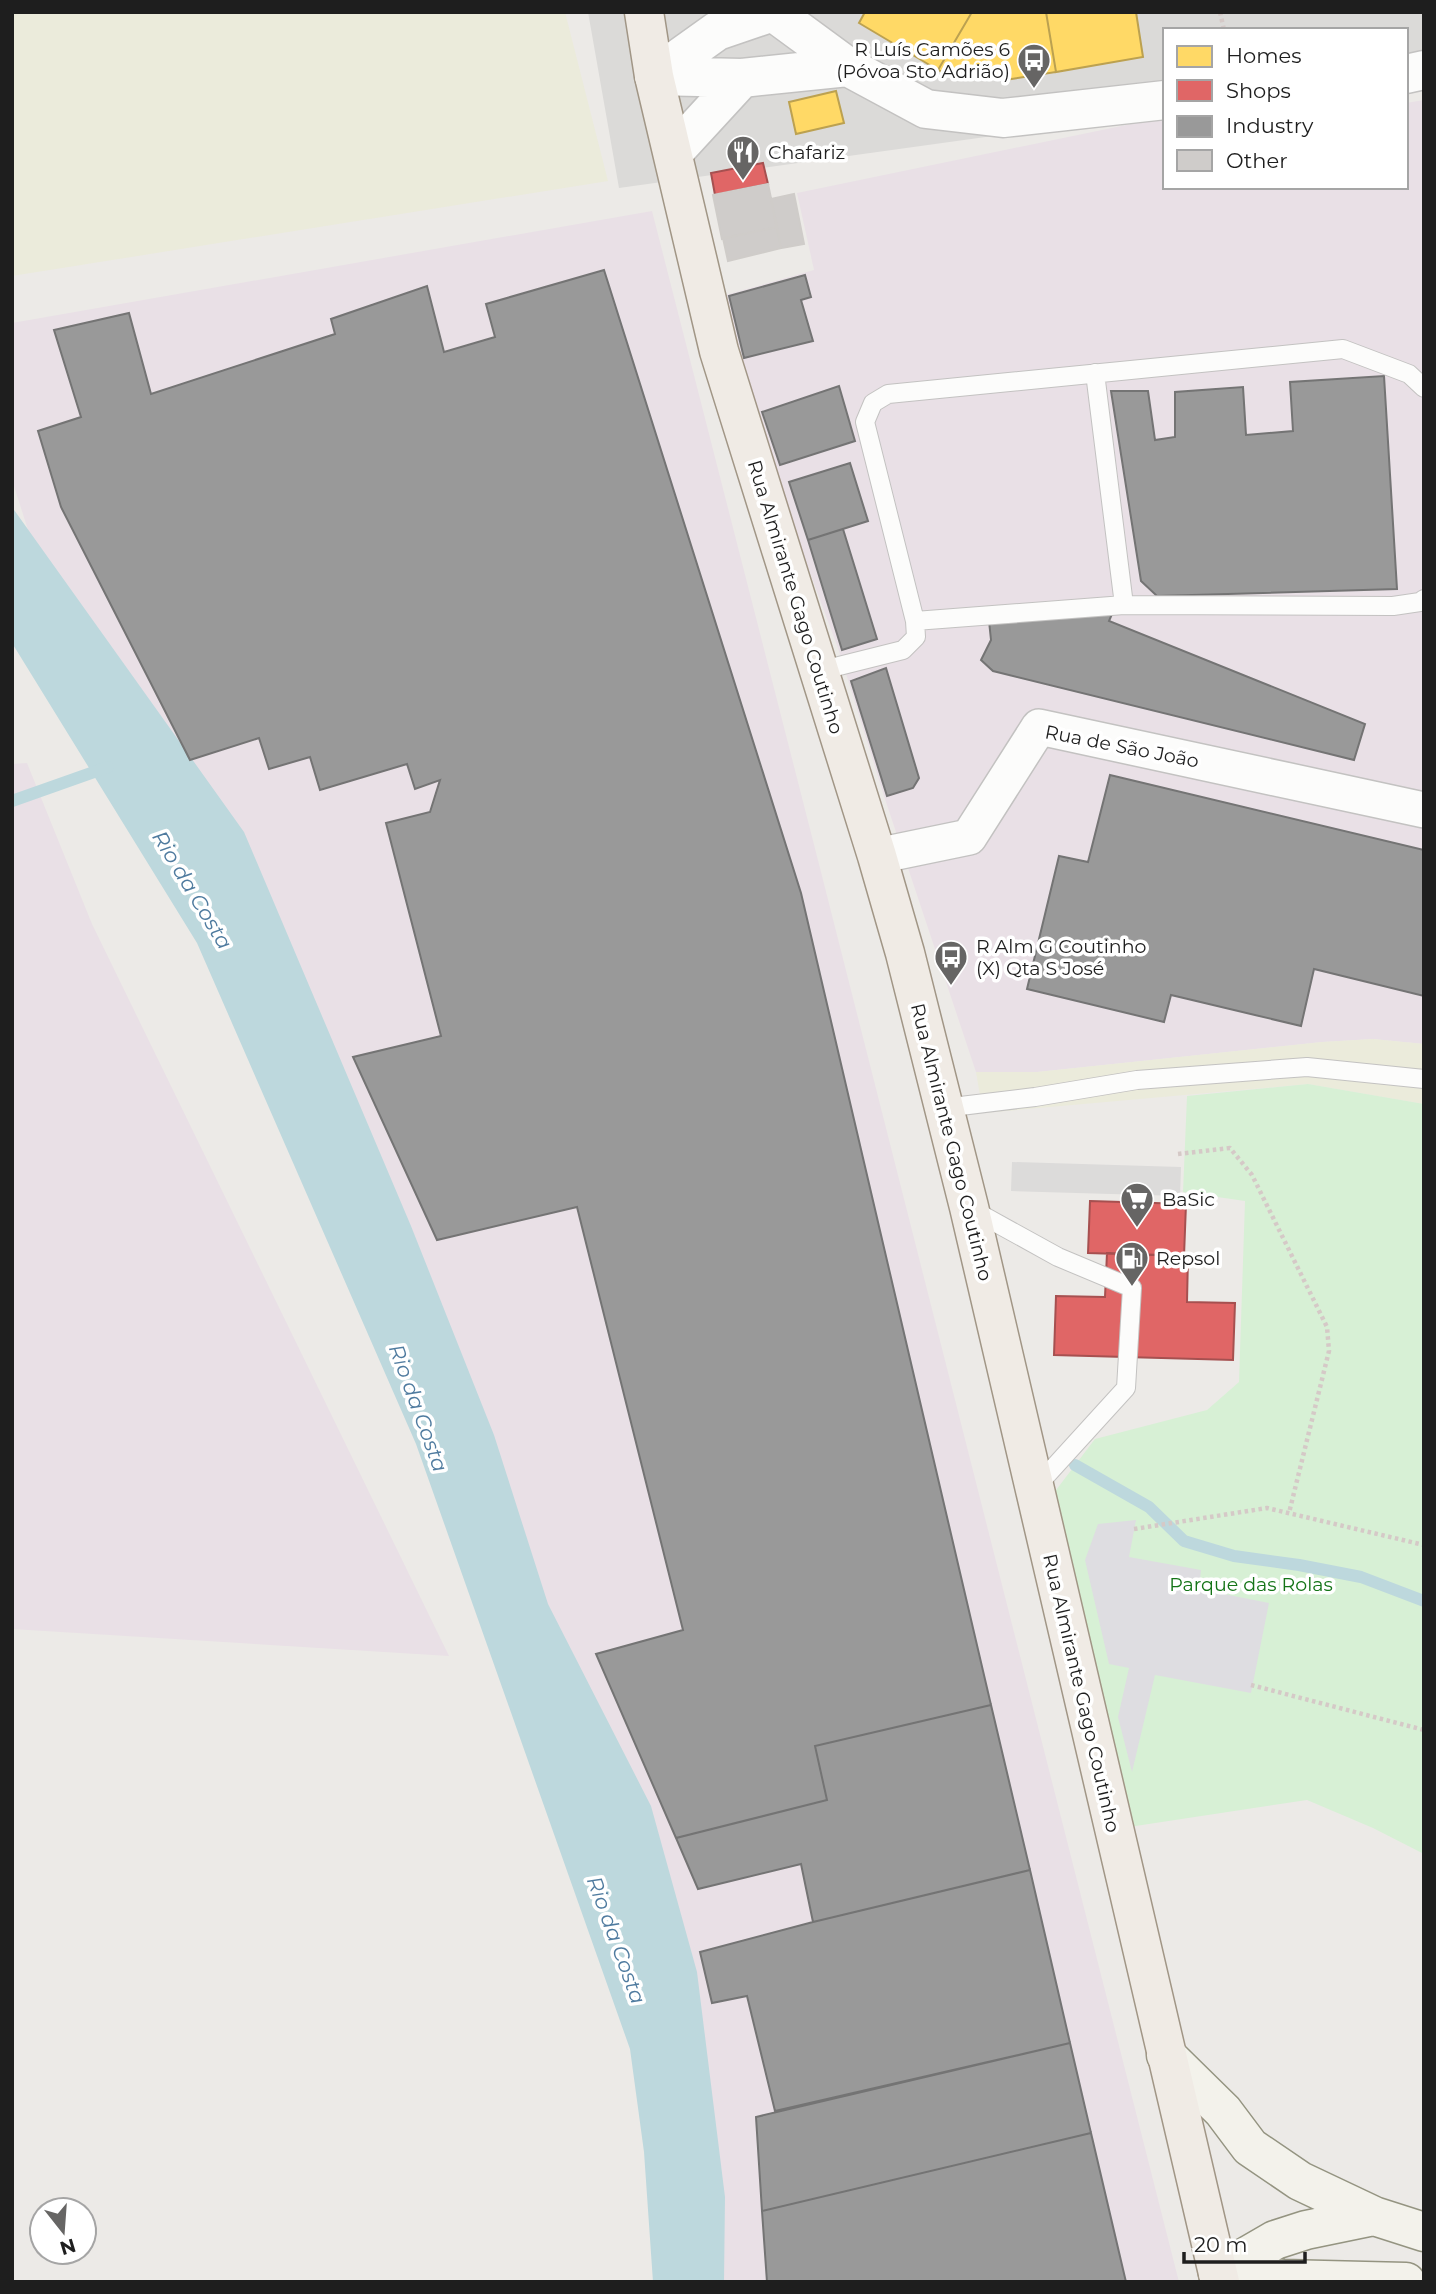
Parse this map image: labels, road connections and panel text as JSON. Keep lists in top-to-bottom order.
{
  "streets": {
    "main road": ["Rua Almirante Gago Coutinho"],
    "street": ["Rua de São João"]
  },
  "crossings": [
    ["Rua Almirante Gago Coutinho", "Rua de São João"]
  ],
  "water": ["Rio da Costa"],
  "parks": ["Parque das Rolas"],
  "places": {
    "bus stop": ["R Luís Camões 6 (Póvoa Sto Adrião)", "R Alm G Coutinho (X) Qta S José"],
    "restaurant": ["Chafariz"],
    "supermarket": ["BaSic"],
    "fuel station": ["Repsol"]
  },
  "legend": [
    "Homes",
    "Shops",
    "Industry",
    "Other"
  ],
  "scale_bar": "20 m",
  "north": "bottom"
}
